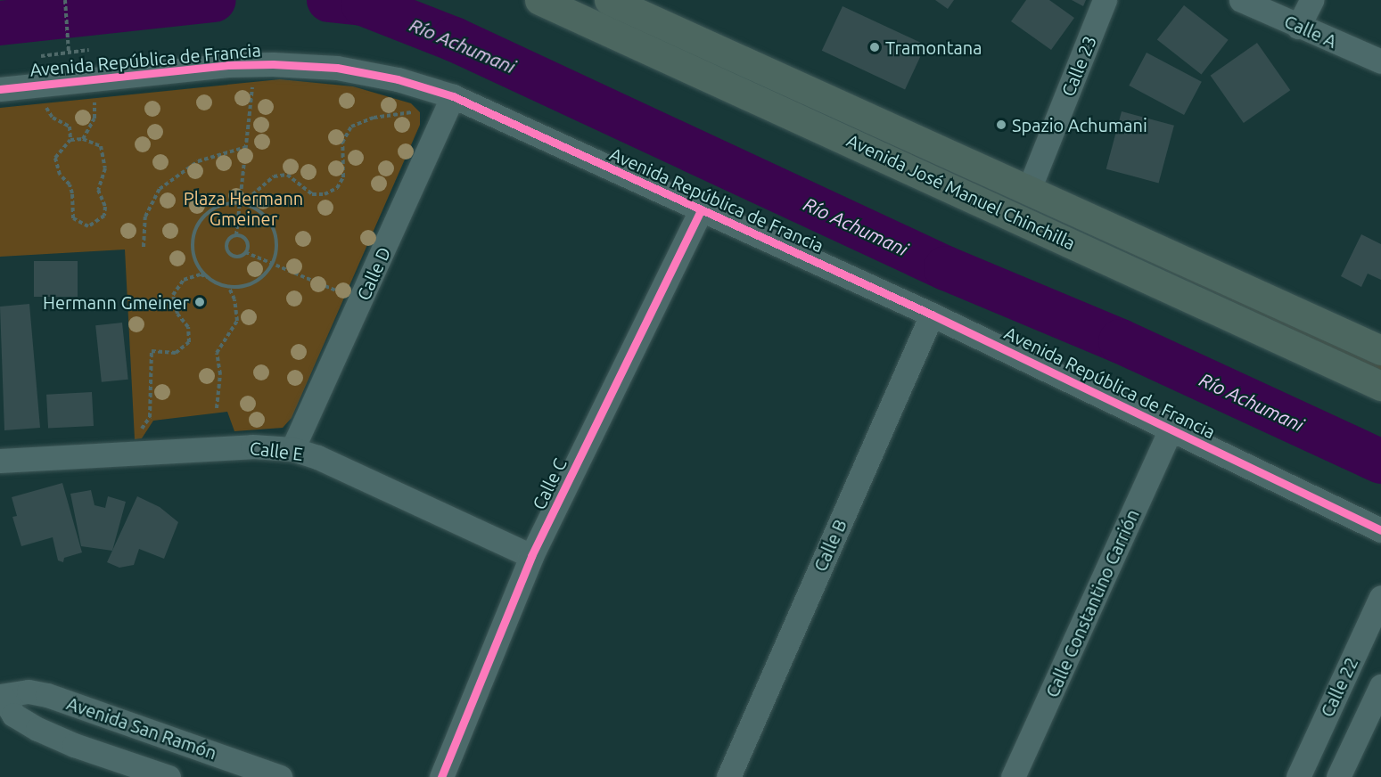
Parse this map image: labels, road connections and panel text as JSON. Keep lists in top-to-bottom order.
{
  "streets": {
    "main road": ["Avenida José Manuel Chinchilla"],
    "street": [
      "Calle A",
      "Avenida República de Francia",
      "Calle 23",
      "Calle D",
      "Calle E",
      "Calle C",
      "Calle B",
      "Calle Constantino Carrión",
      "Calle 22",
      "Avenida San Ramón"
    ]
  },
  "crossings": [
    ["Avenida República de Francia", "Calle D"],
    ["Avenida República de Francia", "Calle C"],
    ["Avenida República de Francia", "Calle B"],
    ["Avenida República de Francia", "Calle Constantino Carrión"],
    ["Calle 23", "Avenida José Manuel Chinchilla"],
    ["Calle D", "Calle E"],
    ["Calle E", "Calle C"]
  ],
  "water": ["Río Achumani"],
  "parks": ["Plaza Hermann Gmeiner"],
  "places": ["Tramontana", "Spazio Achumani", "Hermann Gmeiner"]
}
